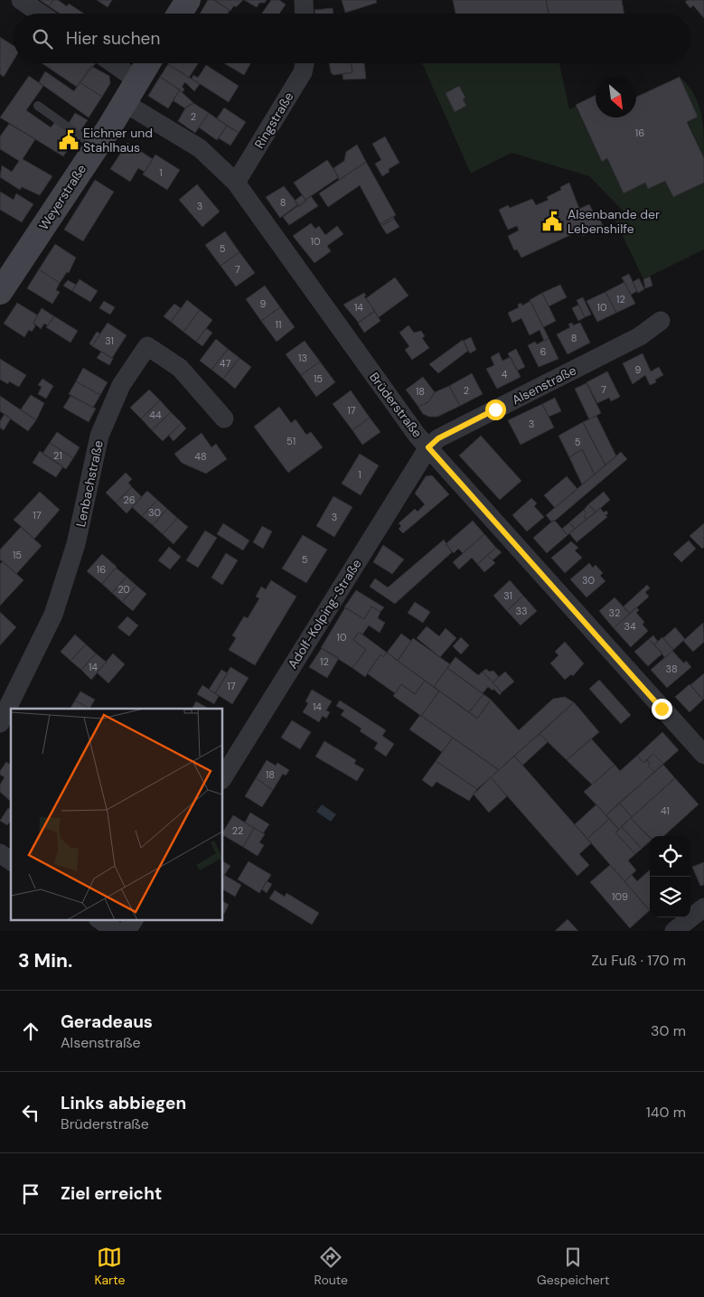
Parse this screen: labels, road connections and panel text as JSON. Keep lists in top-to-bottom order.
{
  "streets": {
    "main road": ["Weyerstraße"],
    "street": [
      "Ringstraße",
      "Alsenstraße",
      "Brüderstraße",
      "Lenbachstraße",
      "Adolf-Kolping-Straße"
    ]
  },
  "crossings": [
    ["Ringstraße", "Brüderstraße"],
    ["Weyerstraße", "Brüderstraße"],
    ["Alsenstraße", "Brüderstraße"],
    ["Alsenstraße", "Adolf-Kolping-Straße"],
    ["Brüderstraße", "Adolf-Kolping-Straße"]
  ],
  "places": {
    "public building": ["Eichner und Stahlhaus", "Alsenbande der Lebenshilfe"]
  },
  "house_numbers": [
    "2",
    "16",
    "1",
    "8",
    "3",
    "10",
    "5",
    "7",
    "12",
    "9",
    "14",
    "10",
    "11",
    "8",
    "31",
    "6",
    "13",
    "47",
    "9",
    "4",
    "15",
    "7",
    "2",
    "18",
    "17",
    "44",
    "3",
    "51",
    "5",
    "21",
    "48",
    "1",
    "26",
    "30",
    "17",
    "3",
    "15",
    "5",
    "16",
    "30",
    "20",
    "31",
    "33",
    "32",
    "34",
    "10",
    "12",
    "14",
    "38",
    "17",
    "14",
    "18",
    "41",
    "22",
    "109"
  ],
  "north": "bottom right",
  "page": {
    "search": "Hier suchen",
    "heading": ["3 Min.", "Zu Fuß · 170 m"],
    "list": [
      ["Geradeaus", "Alsenstraße", "30 m"],
      ["Links abbiegen", "Brüderstraße", "140 m"],
      "Ziel erreicht"
    ],
    "nav": ["Karte", "Route", "Gespeichert"]
  }
}
